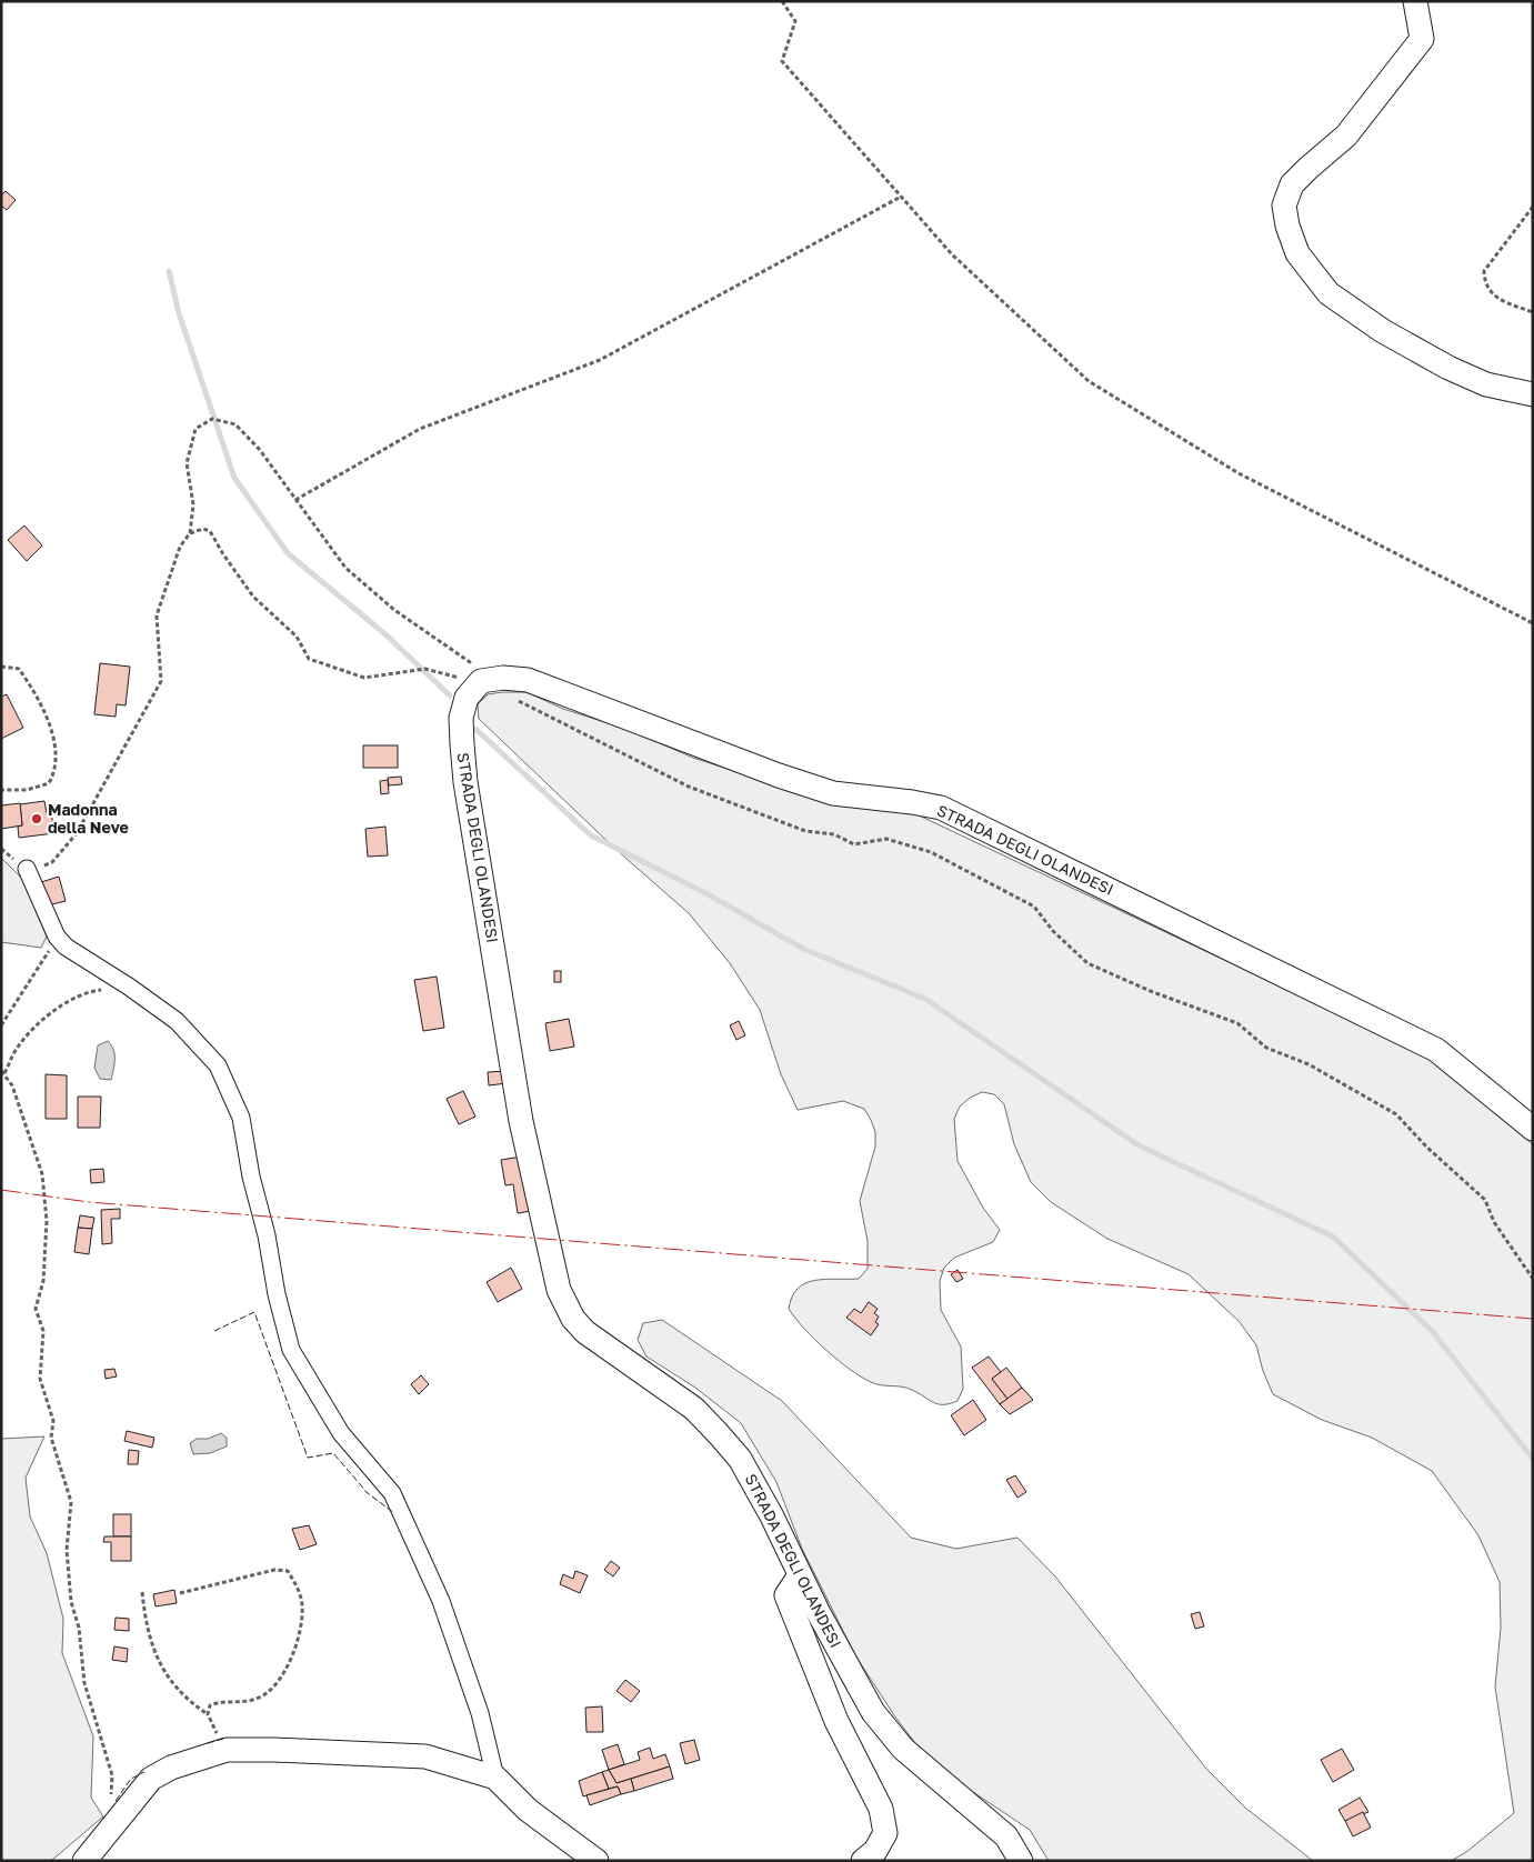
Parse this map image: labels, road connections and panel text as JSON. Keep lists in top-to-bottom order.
{
  "streets": {
    "main road": ["STRADA DEGLI OLANDESI"]
  },
  "places": ["Madonna della Neve"]
}
